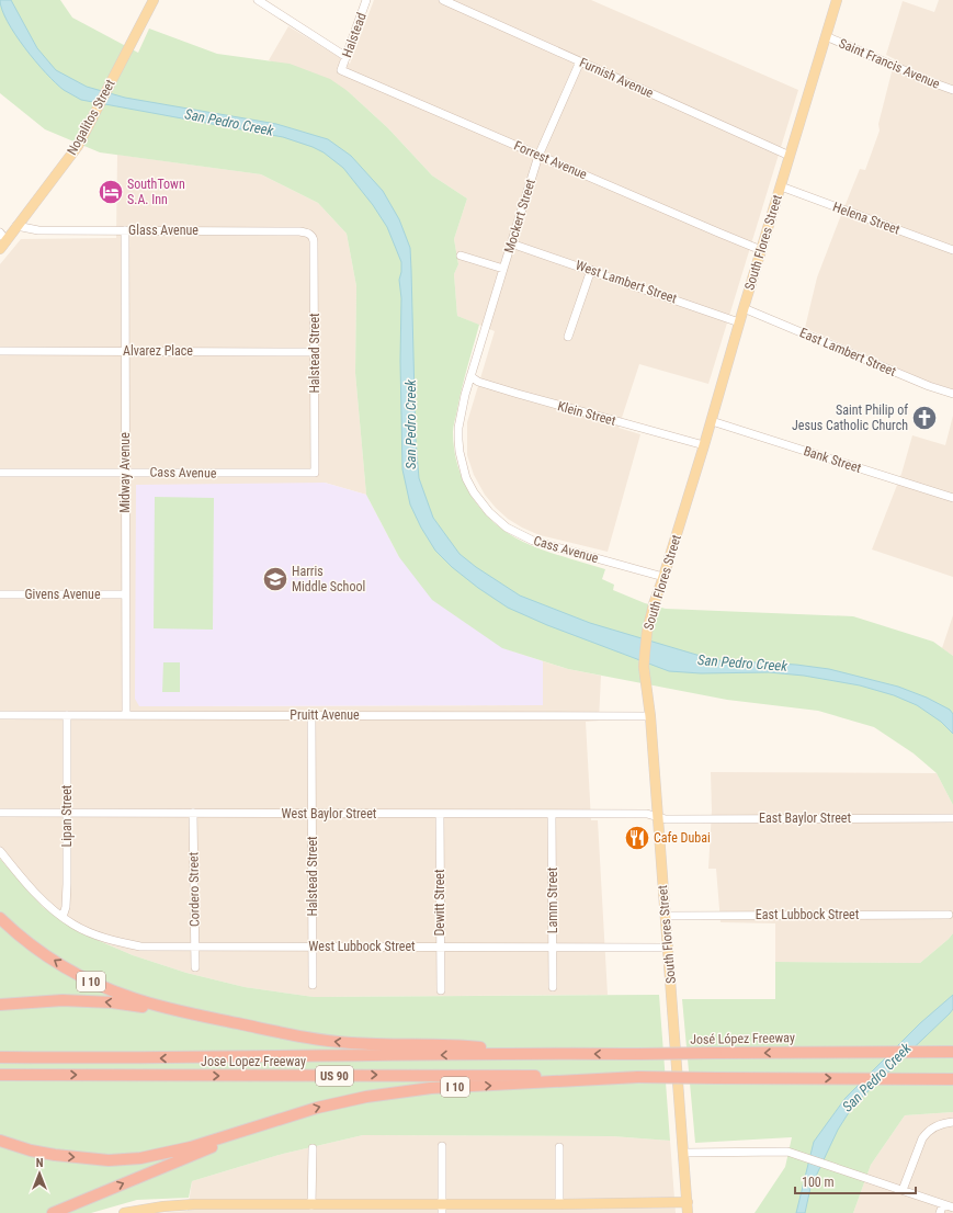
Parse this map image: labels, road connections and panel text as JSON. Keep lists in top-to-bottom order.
{
  "streets": {
    "highway": [
      "I 10",
      "José López Freeway",
      "Jose Lopez Freeway",
      "US 90"
    ],
    "main road": ["Nogalitos Street", "South Flores Street"],
    "street": [
      "Halstead",
      "Saint Francis Avenue",
      "Furnish Avenue",
      "Forrest Avenue",
      "Mockert Street",
      "Helena Street",
      "Glass Avenue",
      "West Lambert Street",
      "Alvarez Place",
      "East Lambert Street",
      "Halstead Street",
      "Klein Street",
      "Bank Street",
      "Midway Avenue",
      "Cass Avenue",
      "Givens Avenue",
      "Pruitt Avenue",
      "West Baylor Street",
      "Lipan Street",
      "East Baylor Street",
      "Cordero Street",
      "Lamm Street",
      "Dewitt Street",
      "East Lubbock Street",
      "West Lubbock Street"
    ]
  },
  "crossings": [
    ["Halstead", "Forrest Avenue"],
    ["Saint Francis Avenue", "South Flores Street"],
    ["Furnish Avenue", "Mockert Street"],
    ["Furnish Avenue", "South Flores Street"],
    ["Nogalitos Street", "Glass Avenue"],
    ["Forrest Avenue", "Mockert Street"],
    ["Forrest Avenue", "South Flores Street"],
    ["Mockert Street", "West Lambert Street"],
    ["Mockert Street", "Klein Street"],
    ["Mockert Street", "Cass Avenue"],
    ["Helena Street", "South Flores Street"],
    ["Glass Avenue", "Halstead Street"],
    ["Glass Avenue", "Midway Avenue"],
    ["South Flores Street", "West Lambert Street"],
    ["South Flores Street", "East Lambert Street"],
    ["South Flores Street", "Klein Street"],
    ["South Flores Street", "Bank Street"],
    ["South Flores Street", "Cass Avenue"],
    ["South Flores Street", "Pruitt Avenue"],
    ["South Flores Street", "West Baylor Street"],
    ["South Flores Street", "East Baylor Street"],
    ["South Flores Street", "East Lubbock Street"],
    ["South Flores Street", "West Lubbock Street"],
    ["Alvarez Place", "Halstead Street"],
    ["Alvarez Place", "Midway Avenue"],
    ["Halstead Street", "Cass Avenue"],
    ["Halstead Street", "Pruitt Avenue"],
    ["Halstead Street", "West Baylor Street"],
    ["Halstead Street", "West Lubbock Street"],
    ["Klein Street", "Cass Avenue"],
    ["Midway Avenue", "Cass Avenue"],
    ["Midway Avenue", "Givens Avenue"],
    ["Midway Avenue", "Pruitt Avenue"],
    ["Pruitt Avenue", "Lipan Street"],
    ["West Baylor Street", "Lipan Street"],
    ["West Baylor Street", "East Baylor Street"],
    ["West Baylor Street", "Cordero Street"],
    ["West Baylor Street", "Lamm Street"],
    ["West Baylor Street", "Dewitt Street"],
    ["Lipan Street", "West Lubbock Street"],
    ["Cordero Street", "West Lubbock Street"],
    ["Lamm Street", "West Lubbock Street"],
    ["Dewitt Street", "West Lubbock Street"],
    ["I 10", "José López Freeway"],
    ["I 10", "Jose Lopez Freeway"],
    ["José López Freeway", "Jose Lopez Freeway"]
  ],
  "water": ["San Pedro Creek"],
  "places": {
    "hotel": ["SouthTown S.A. Inn"],
    "church": ["Saint Philip of Jesus Catholic Church"],
    "school or university": ["Harris Middle School"],
    "restaurant": ["Cafe Dubai"]
  },
  "scale_bar": "100 m",
  "north": "top"
}
